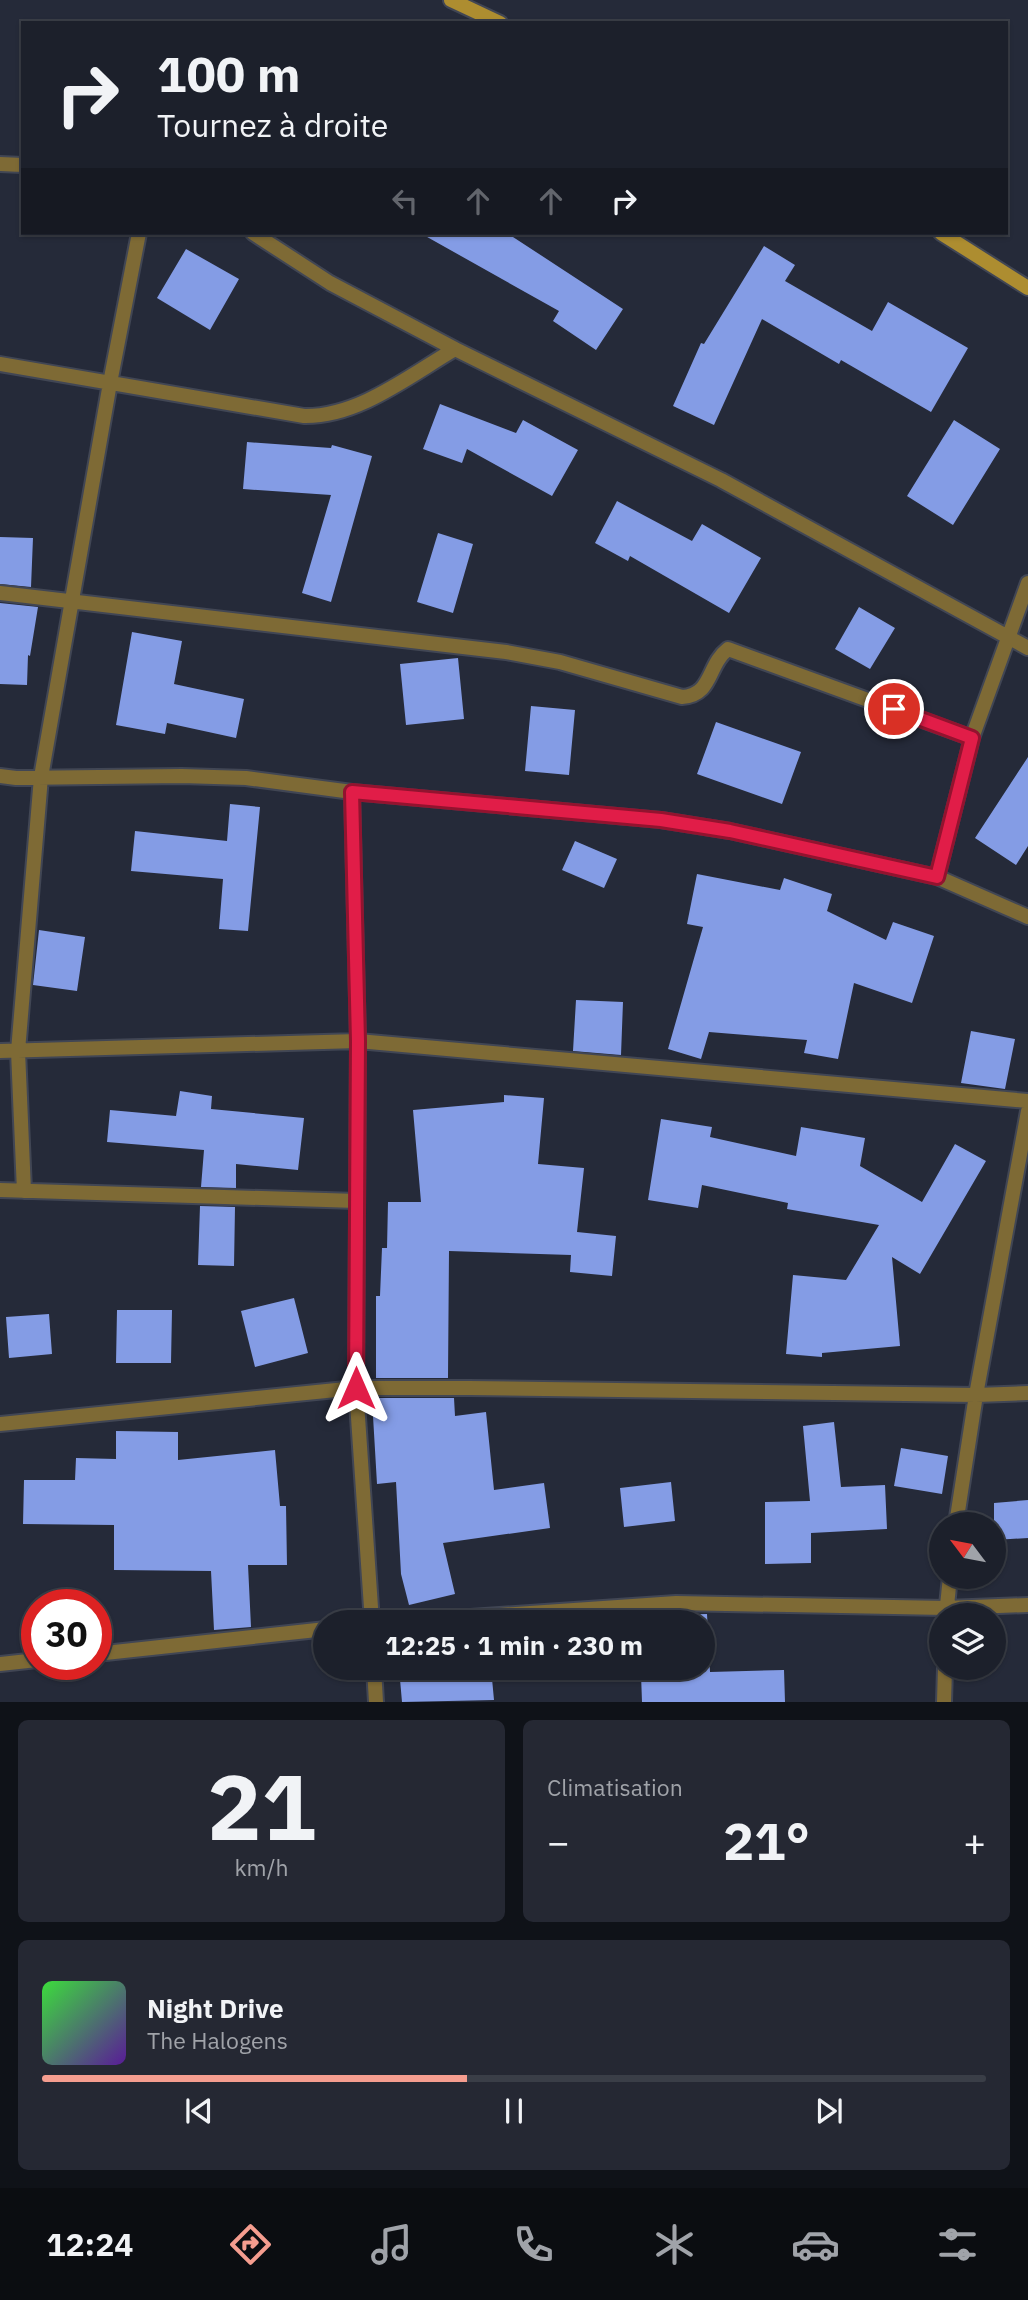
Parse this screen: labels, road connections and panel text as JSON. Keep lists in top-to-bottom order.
{
  "north": "top left",
  "page": {
    "turn": ["100 m", "Tournez à droite"],
    "limit": "30",
    "trip": "12:25 · 1 min · 230 m",
    "tile": [
      ["21", "km/h"],
      "Climatisation"
    ],
    "heat": ["−", "21°", "+"],
    "song": ["Night Drive", "The Halogens"],
    "tabs": "12:24"
  }
}
